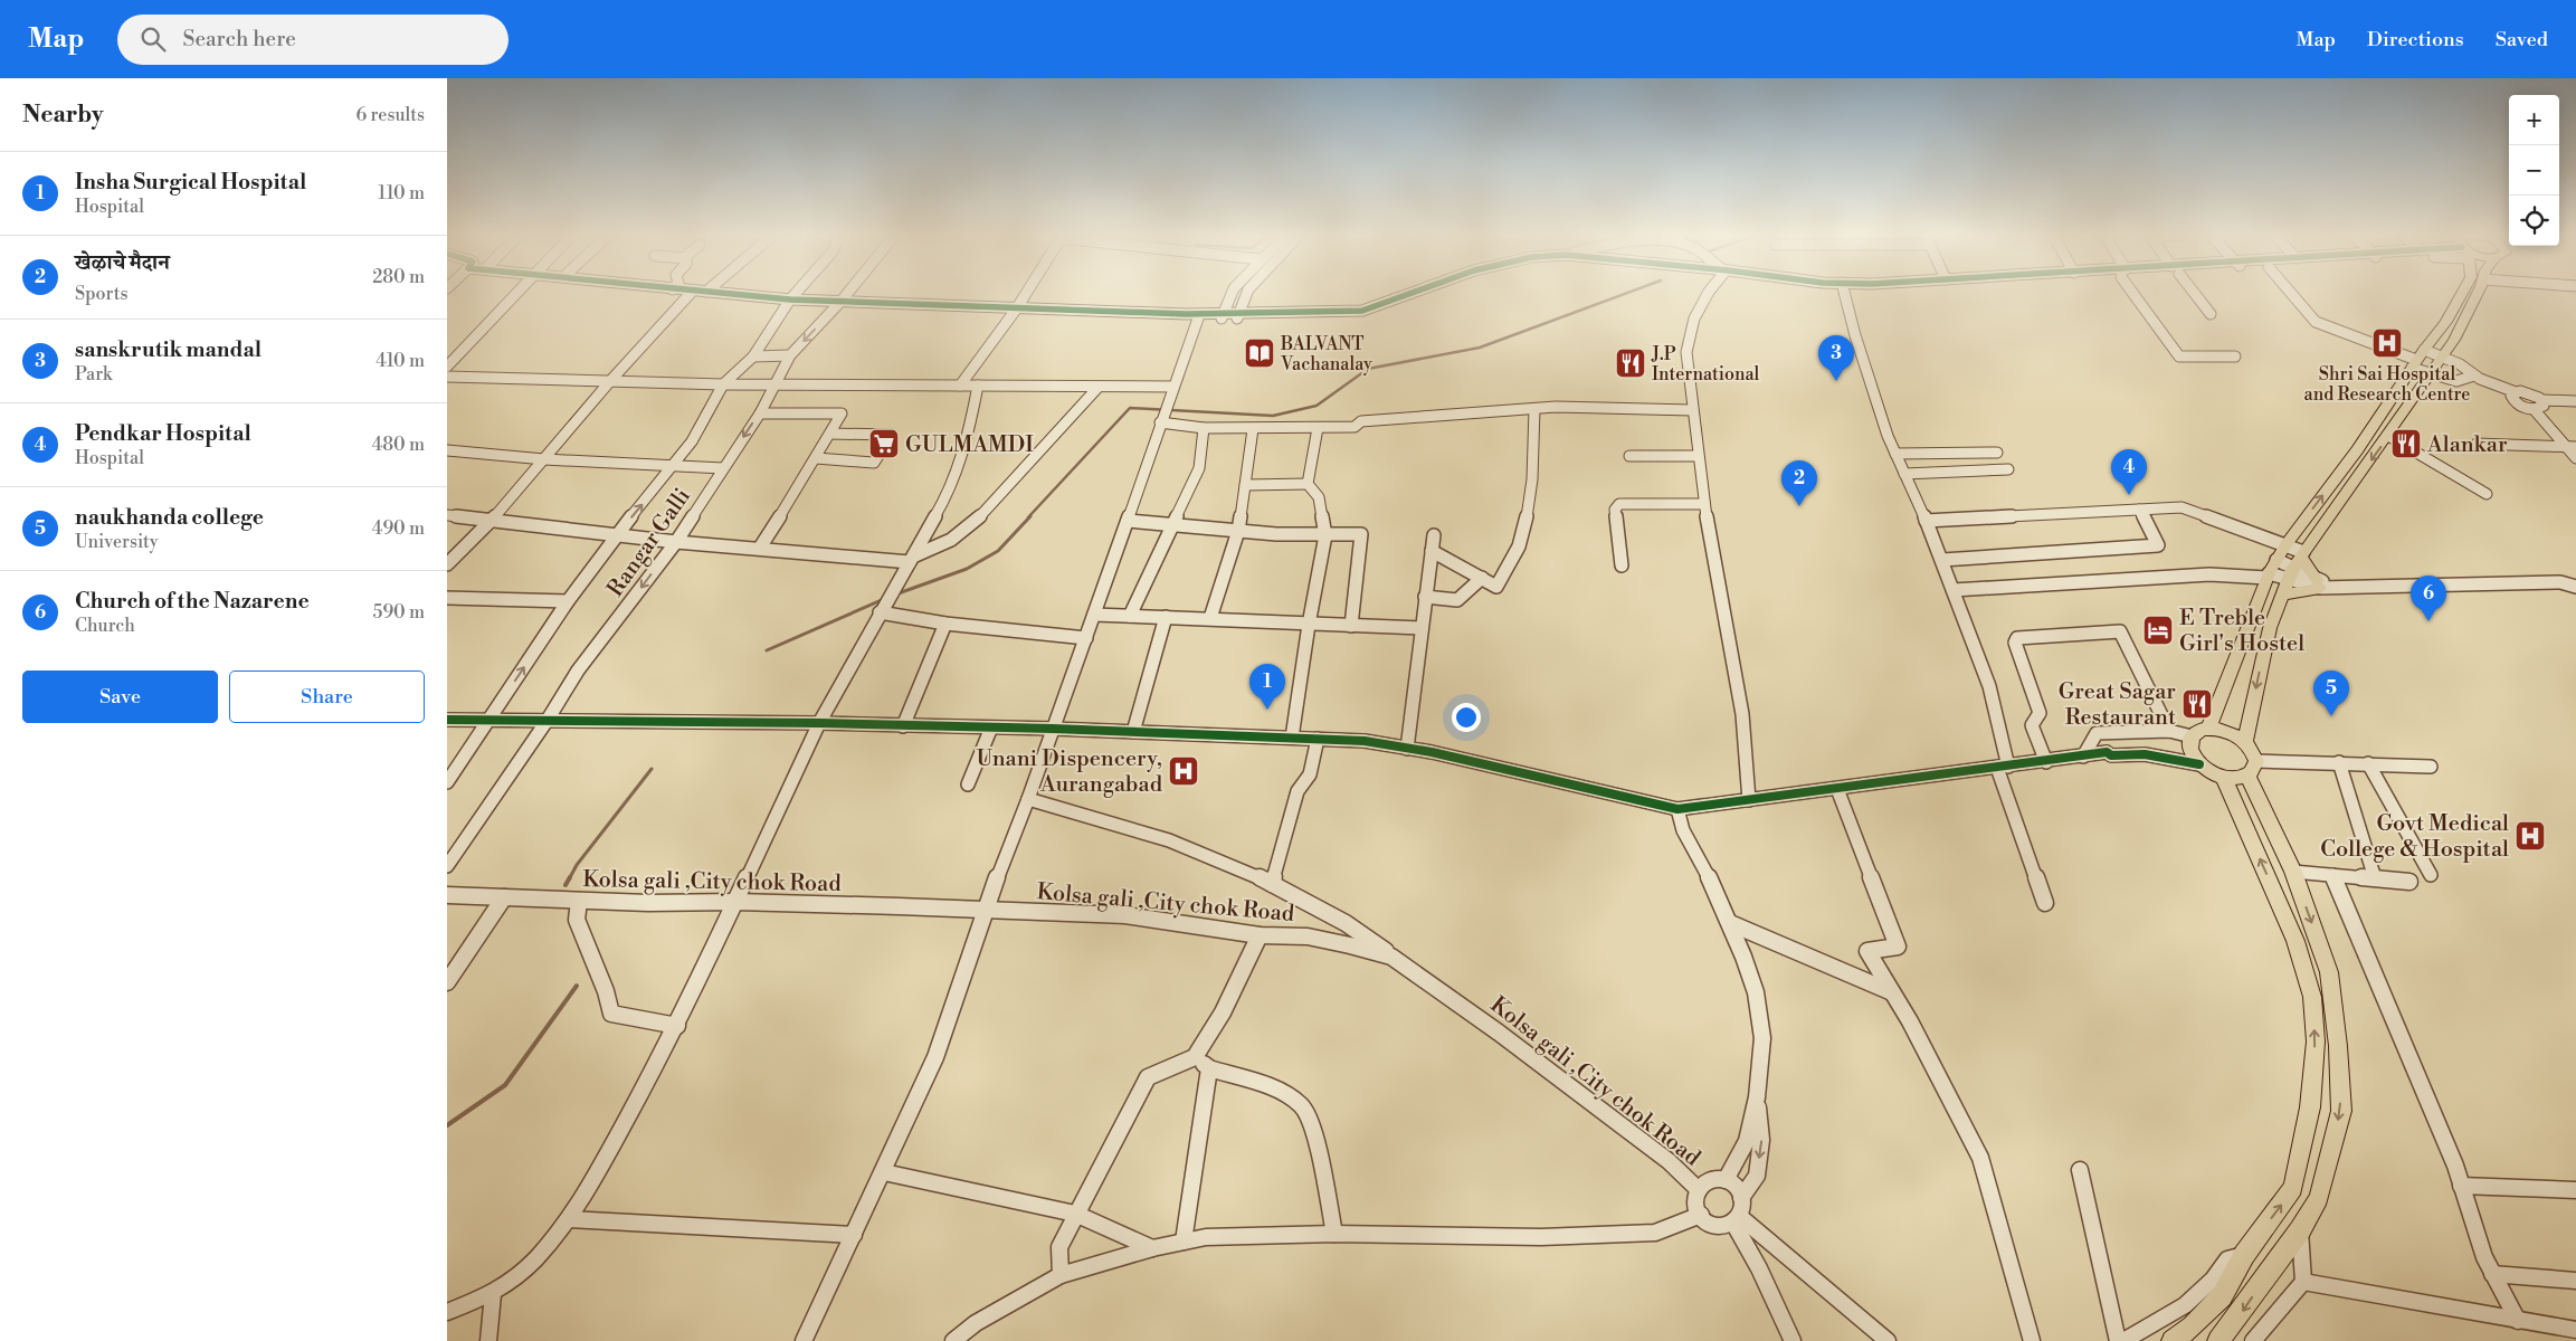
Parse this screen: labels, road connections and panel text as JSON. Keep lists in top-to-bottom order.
{
  "streets": {
    "street": ["Rangar Galli", "Kolsa gali ,City chok Road"]
  },
  "places": {
    "hospital": ["Shri Sai Hospital and Research Centre", "Unani Dispencery, Aurangabad", "Govt Medical College & Hospital"],
    "library": ["BALVANT Vachanalay"],
    "restaurant": ["J.P International", "Alankar", "Great Sagar Restaurant"],
    "supermarket": ["GULMAMDI"],
    "hotel": ["E Treble Girl's Hostel"]
  },
  "page": {
    "header": "Map",
    "search": "Search here",
    "nav": ["Map", "Directions", "Saved"],
    "heading": ["Nearby", "6 results"],
    "map_buttons": ["+", "−"],
    "list": [
      {
        "mark": "1",
        "name": "Insha Surgical Hospital",
        "note": "Hospital",
        "value": "110 m"
      },
      {
        "mark": "2",
        "name": "खेऴाचे मैदान",
        "note": "Sports",
        "value": "280 m"
      },
      {
        "mark": "3",
        "name": "sanskrutik mandal",
        "note": "Park",
        "value": "410 m"
      },
      {
        "mark": "4",
        "name": "Pendkar Hospital",
        "note": "Hospital",
        "value": "480 m"
      },
      {
        "mark": "5",
        "name": "naukhanda college",
        "note": "University",
        "value": "490 m"
      },
      {
        "mark": "6",
        "name": "Church of the Nazarene",
        "note": "Church",
        "value": "590 m"
      }
    ],
    "pins": [
      "3",
      "4",
      "2",
      "6",
      "1",
      "5"
    ],
    "buttons": ["Save", "Share"]
  }
}
